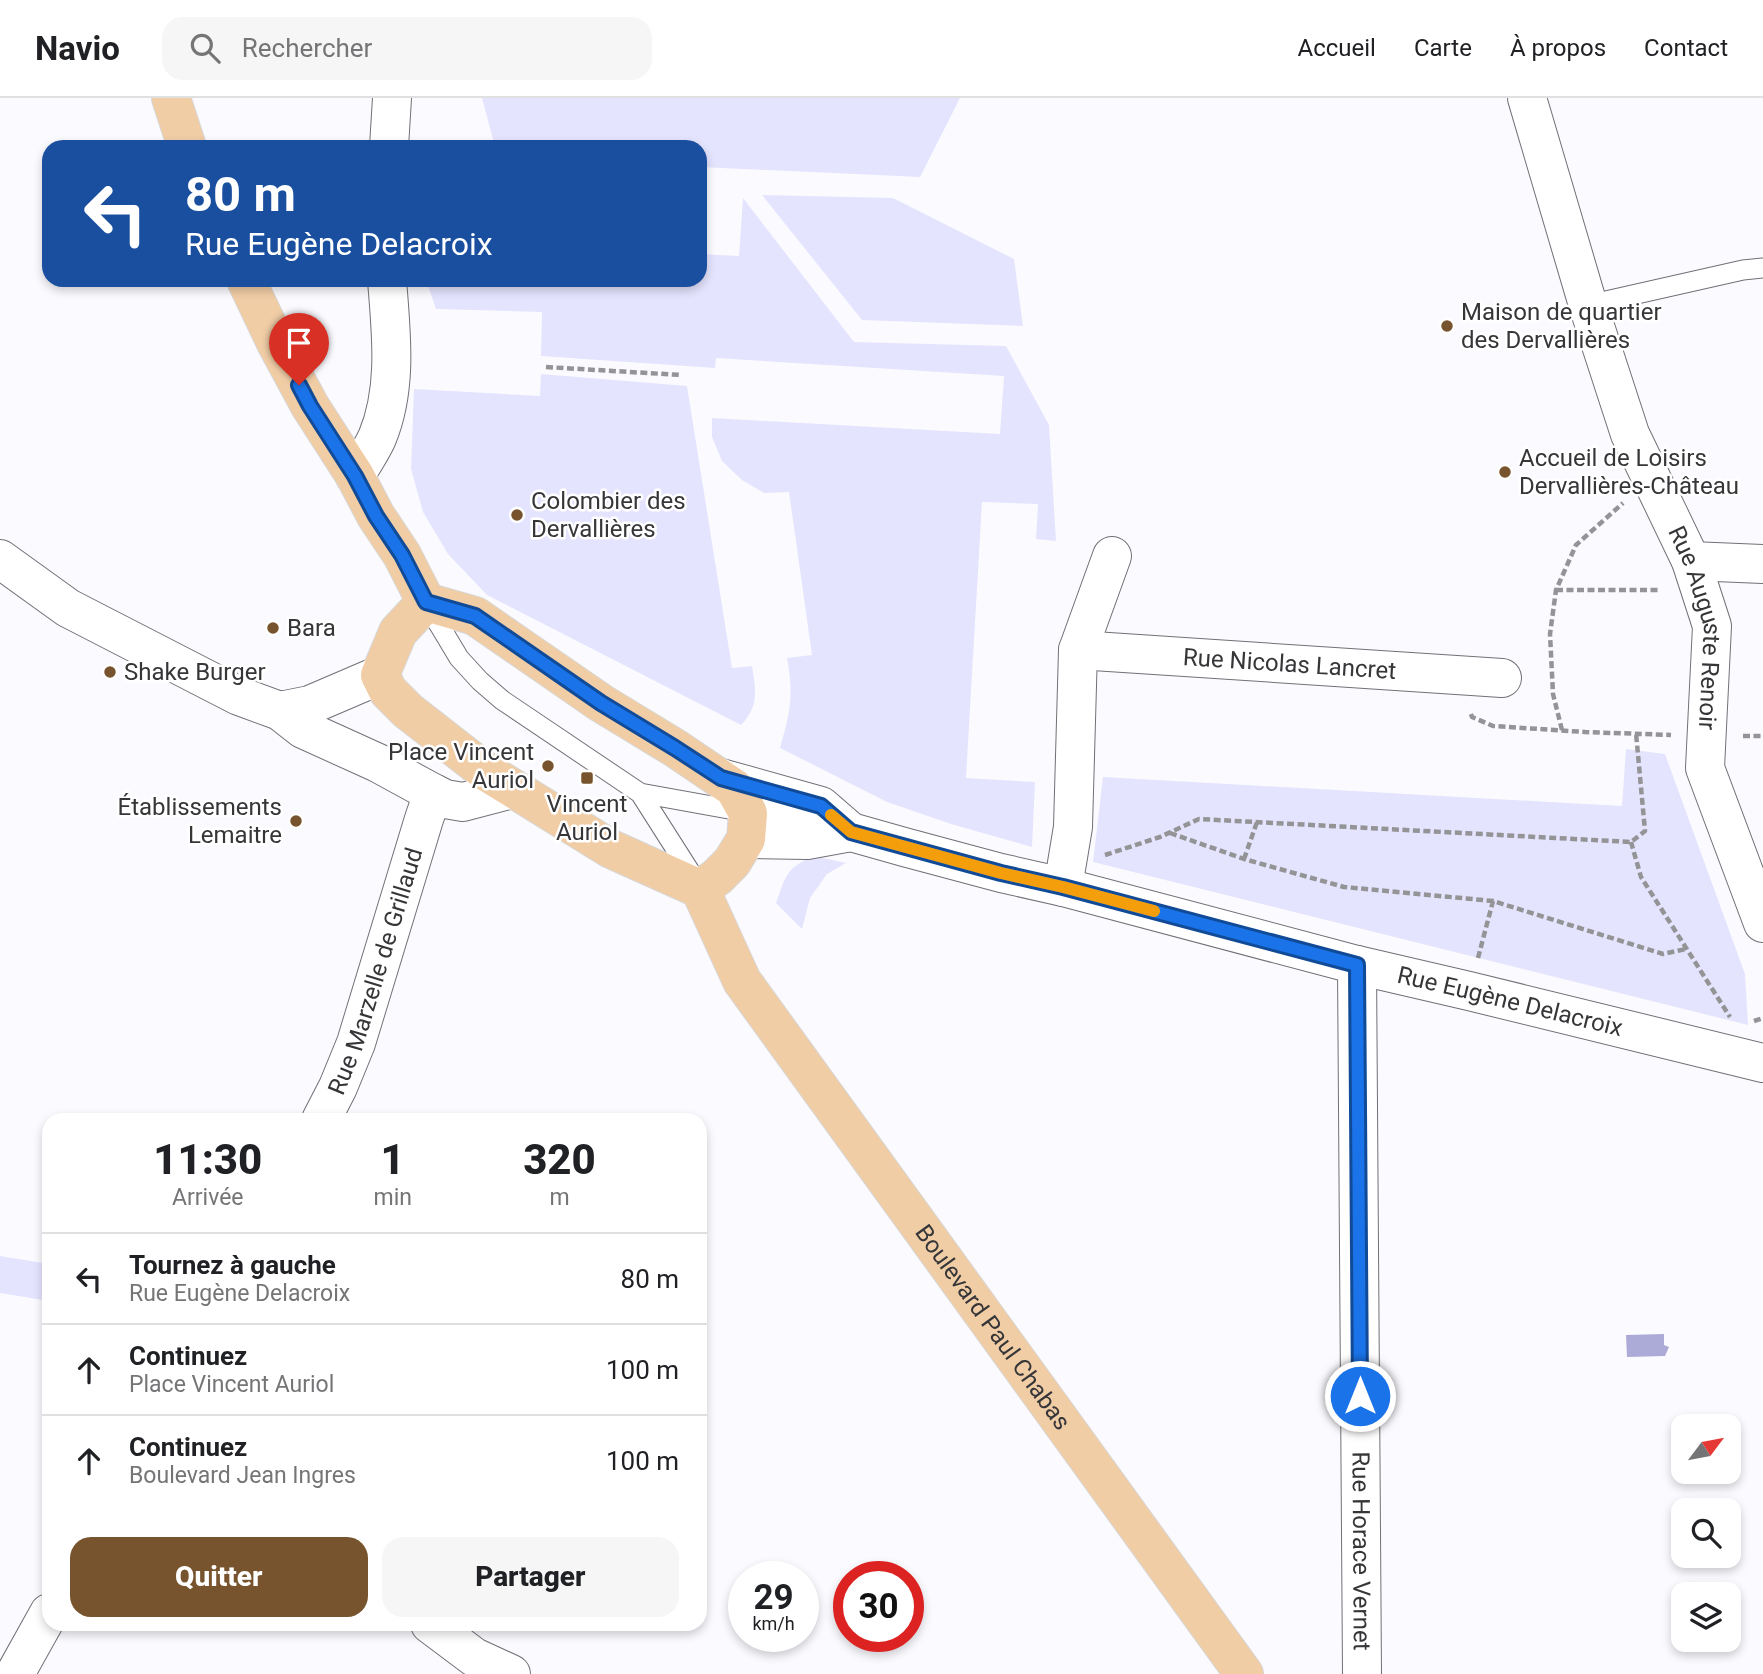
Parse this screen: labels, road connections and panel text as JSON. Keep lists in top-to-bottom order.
{
  "streets": {
    "main road": ["Boulevard Paul Chabas"],
    "street": [
      "Rue Auguste Renoir",
      "Rue Nicolas Lancret",
      "Rue Marzelle de Grillaud",
      "Rue Eugène Delacroix",
      "Rue Horace Vernet"
    ]
  },
  "crossings": [
    ["Rue Eugène Delacroix", "Rue Horace Vernet"]
  ],
  "places": {
    "other": [
      "Maison de quartier des Dervallières",
      "Accueil de Loisirs Dervallières-Château",
      "Colombier des Dervallières",
      "Bara",
      "Shake Burger",
      "Place Vincent Auriol",
      "Établissements Lemaitre"
    ],
    "transit": ["Vincent Auriol"]
  },
  "north": "top right",
  "page": {
    "header": "Navio",
    "search": "Rechercher",
    "nav": [
      "Accueil",
      "Carte",
      "À propos",
      "Contact"
    ],
    "turn": ["80 m", "Rue Eugène Delacroix"],
    "eta": [
      "11:30",
      "Arrivée",
      "1",
      "min",
      "320",
      "m"
    ],
    "list": [
      {
        "name": "Tournez à gauche",
        "note": "Rue Eugène Delacroix",
        "value": "80 m"
      },
      {
        "name": "Continuez",
        "note": "Place Vincent Auriol",
        "value": "100 m"
      },
      {
        "name": "Continuez",
        "note": "Boulevard Jean Ingres",
        "value": "100 m"
      }
    ],
    "buttons": ["Quitter", "Partager"],
    "speed": "29 km/h",
    "limit": "30"
  }
}
